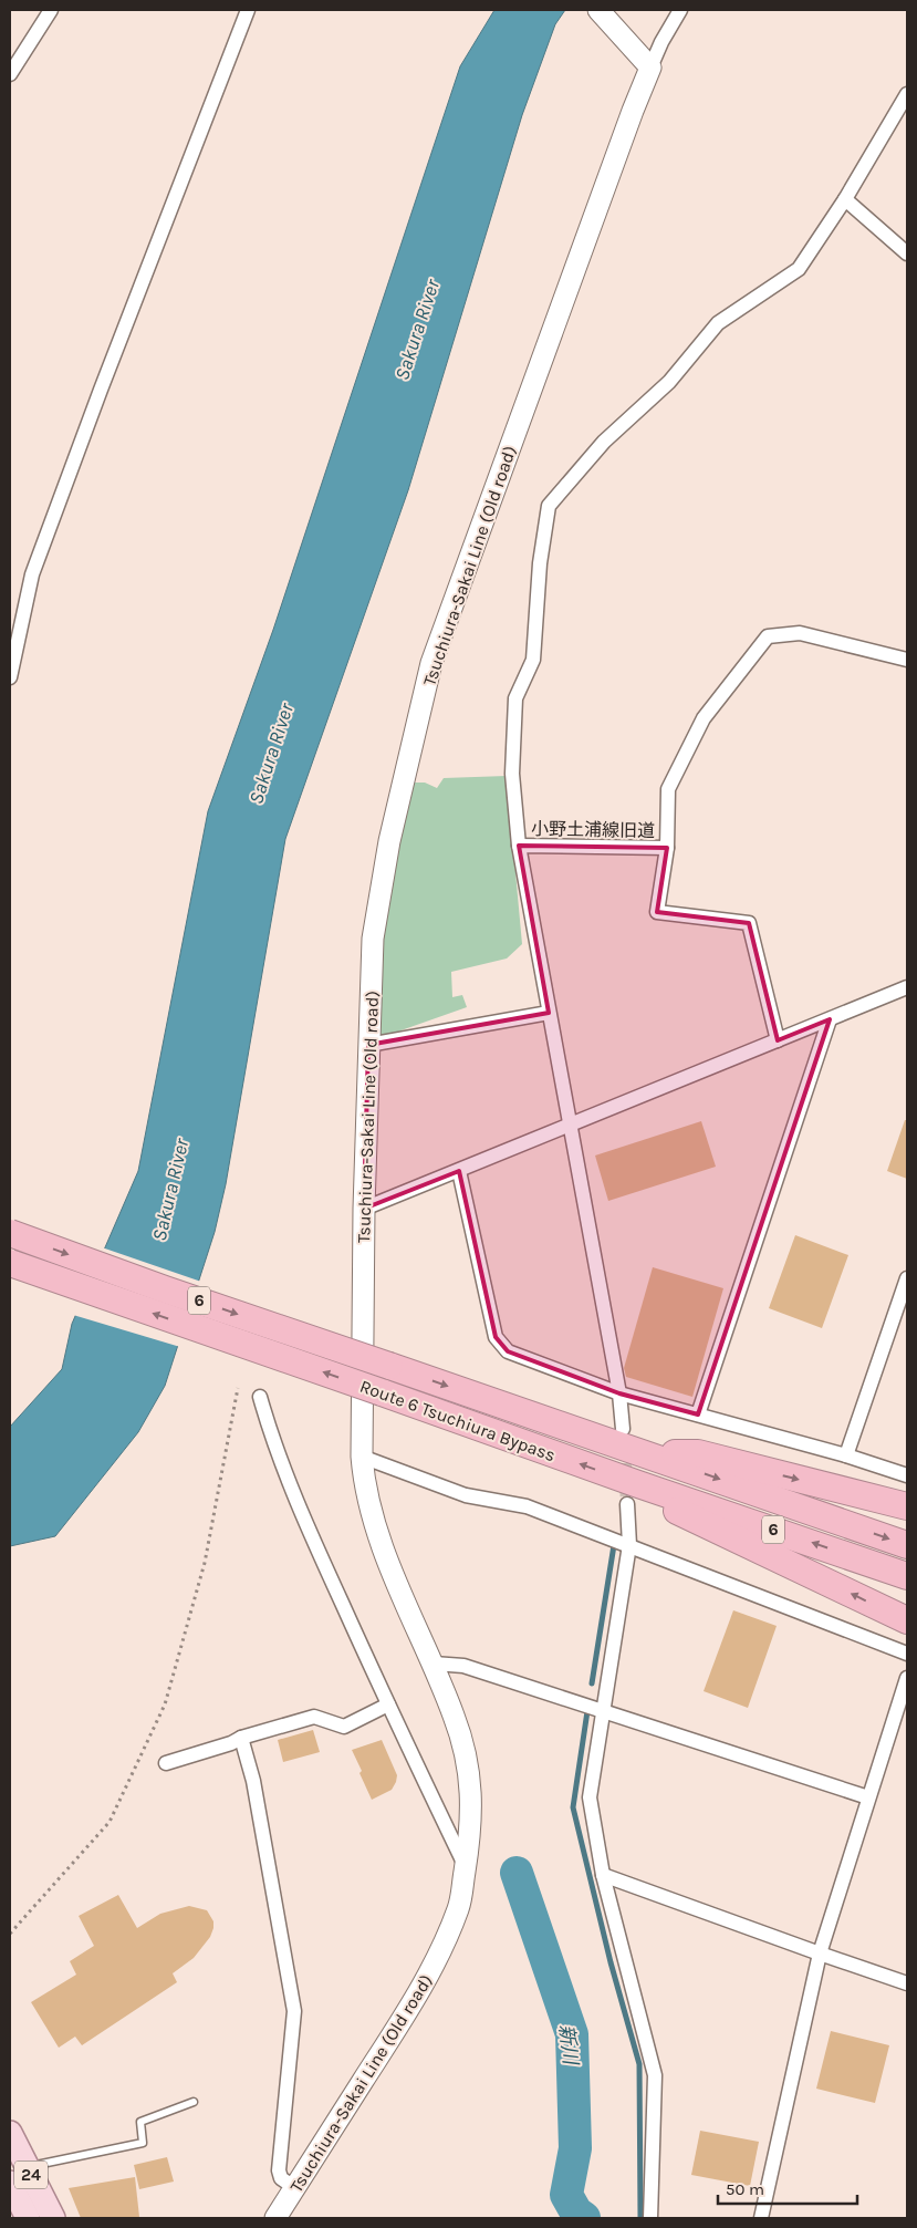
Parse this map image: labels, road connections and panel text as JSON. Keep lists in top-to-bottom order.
{
  "streets": {
    "highway": ["6", "Route 6 Tsuchiura Bypass"],
    "main road": ["24"],
    "street": ["Tsuchiura-Sakai Line (Old road)", "小野土浦線旧道"]
  },
  "water": ["Sakura River", "新川"],
  "scale_bar": "50 m"
}
